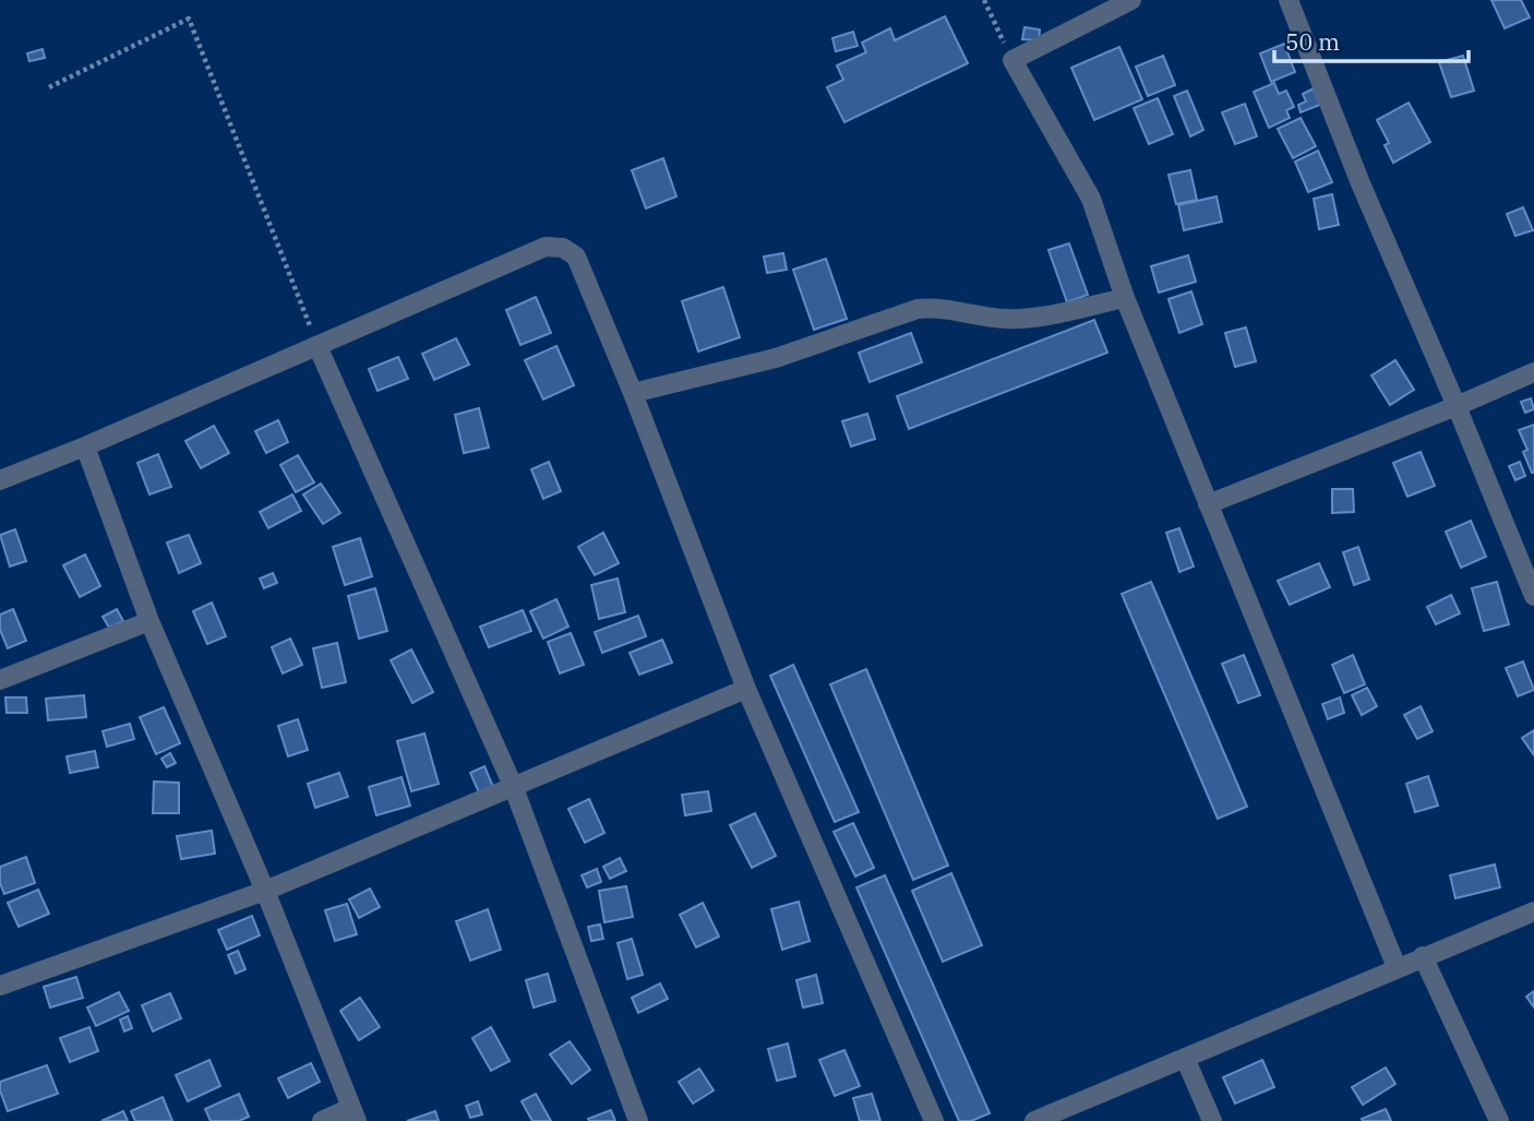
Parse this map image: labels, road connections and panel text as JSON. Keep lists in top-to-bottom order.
{
  "scale_bar": "50 m"
}
